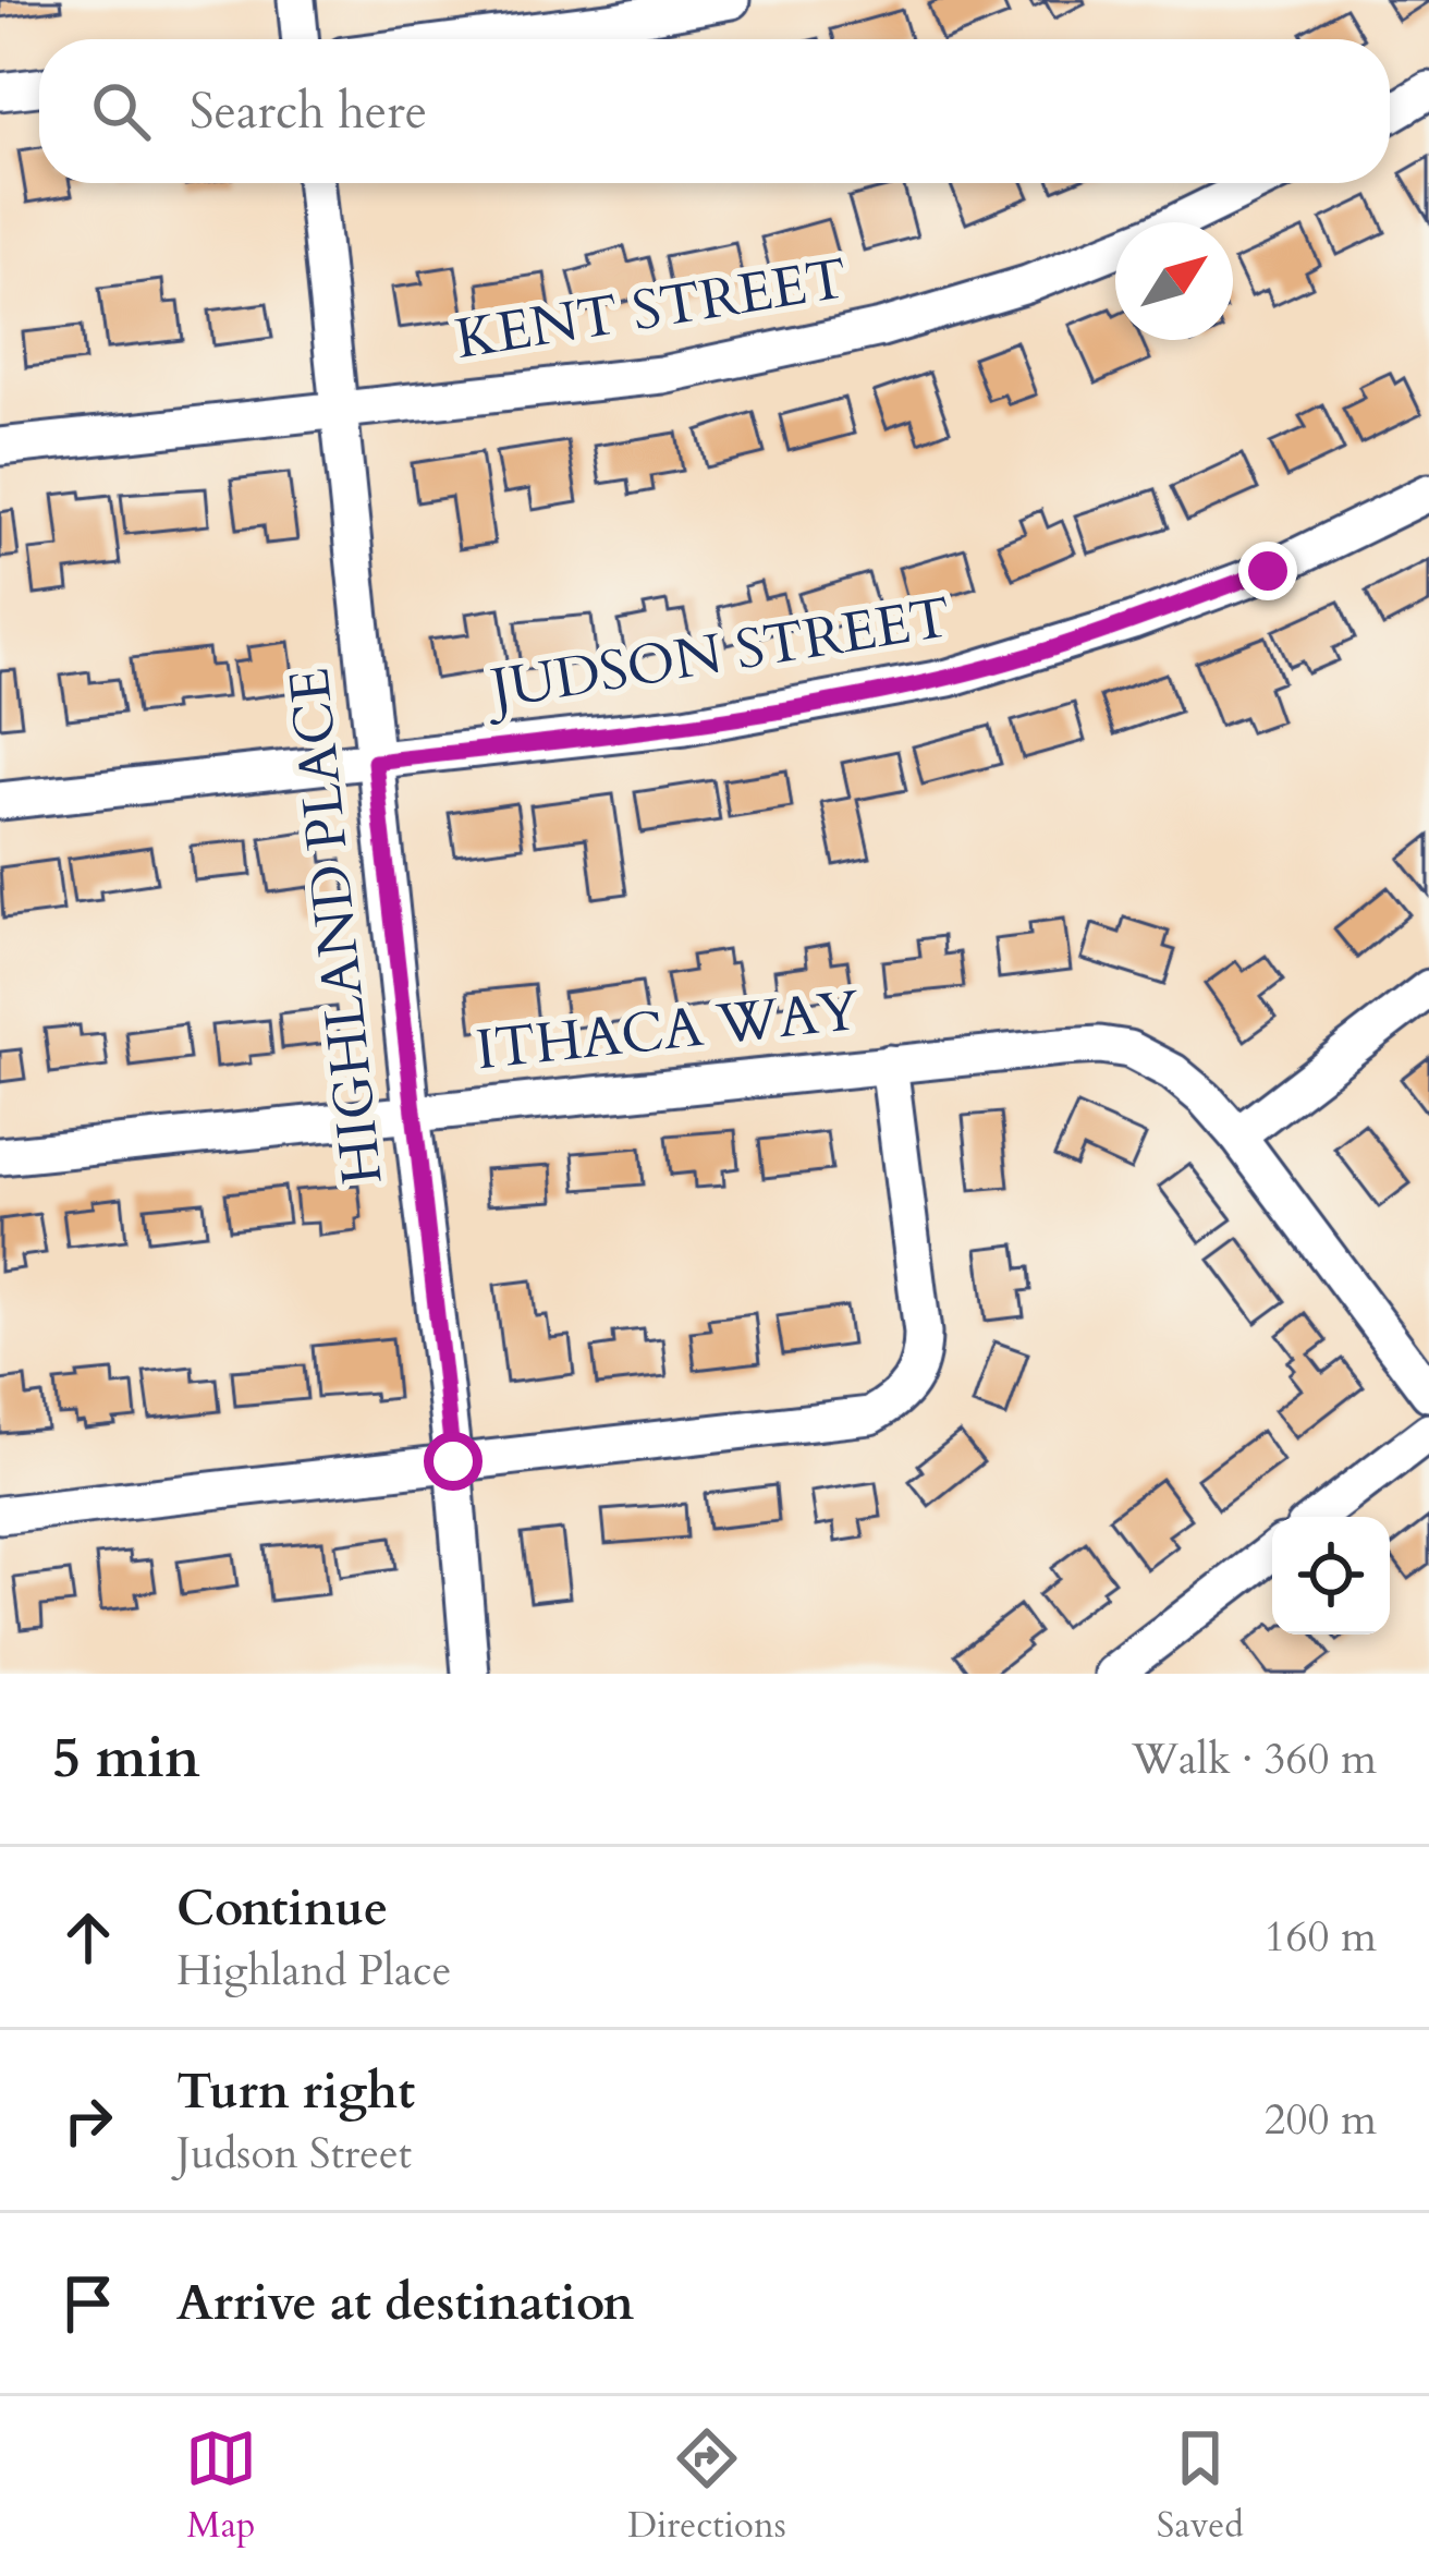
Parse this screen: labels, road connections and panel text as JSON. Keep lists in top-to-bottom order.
{
  "streets": {
    "street": [
      "KENT STREET",
      "JUDSON STREET",
      "HIGHLAND PLACE",
      "ITHACA WAY"
    ]
  },
  "crossings": [
    ["KENT STREET", "HIGHLAND PLACE"],
    ["JUDSON STREET", "HIGHLAND PLACE"],
    ["HIGHLAND PLACE", "ITHACA WAY"]
  ],
  "north": "top right",
  "page": {
    "search": "Search here",
    "heading": ["5 min", "Walk · 360 m"],
    "list": [
      ["Continue", "Highland Place", "160 m"],
      ["Turn right", "Judson Street", "200 m"],
      "Arrive at destination"
    ],
    "nav": ["Map", "Directions", "Saved"]
  }
}
